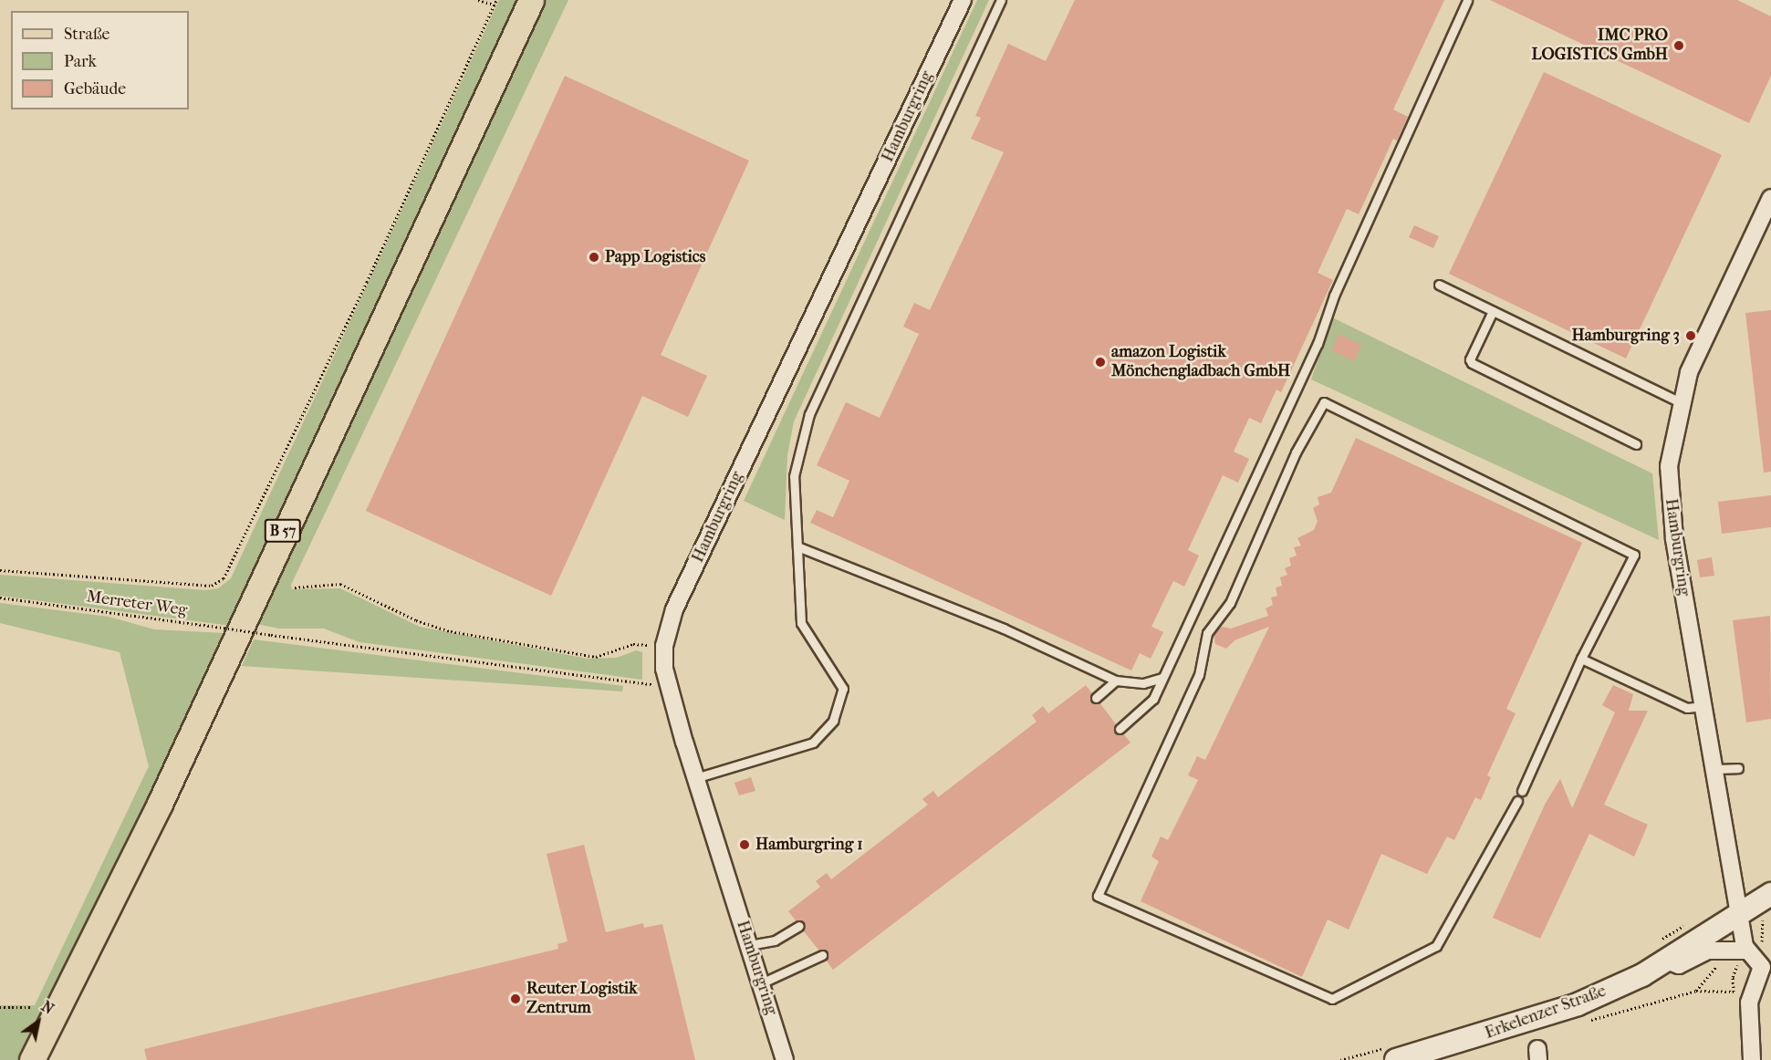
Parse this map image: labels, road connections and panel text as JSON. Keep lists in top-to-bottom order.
{
  "streets": {
    "main road": ["B 57"],
    "street": ["Hamburgring", "Erkelenzer Straße"],
    "path": ["Merreter Weg"]
  },
  "crossings": [
    ["Hamburgring", "Merreter Weg"],
    ["Hamburgring", "Erkelenzer Straße"]
  ],
  "places": [
    "IMC PRO LOGISTICS GmbH",
    "Papp Logistics",
    "Hamburgring 3",
    "amazon Logistik Mönchengladbach GmbH",
    "Hamburgring 1",
    "Reuter Logistik Zentrum"
  ],
  "legend": ["Straße", "Park", "Gebäude"],
  "north": "top right"
}
